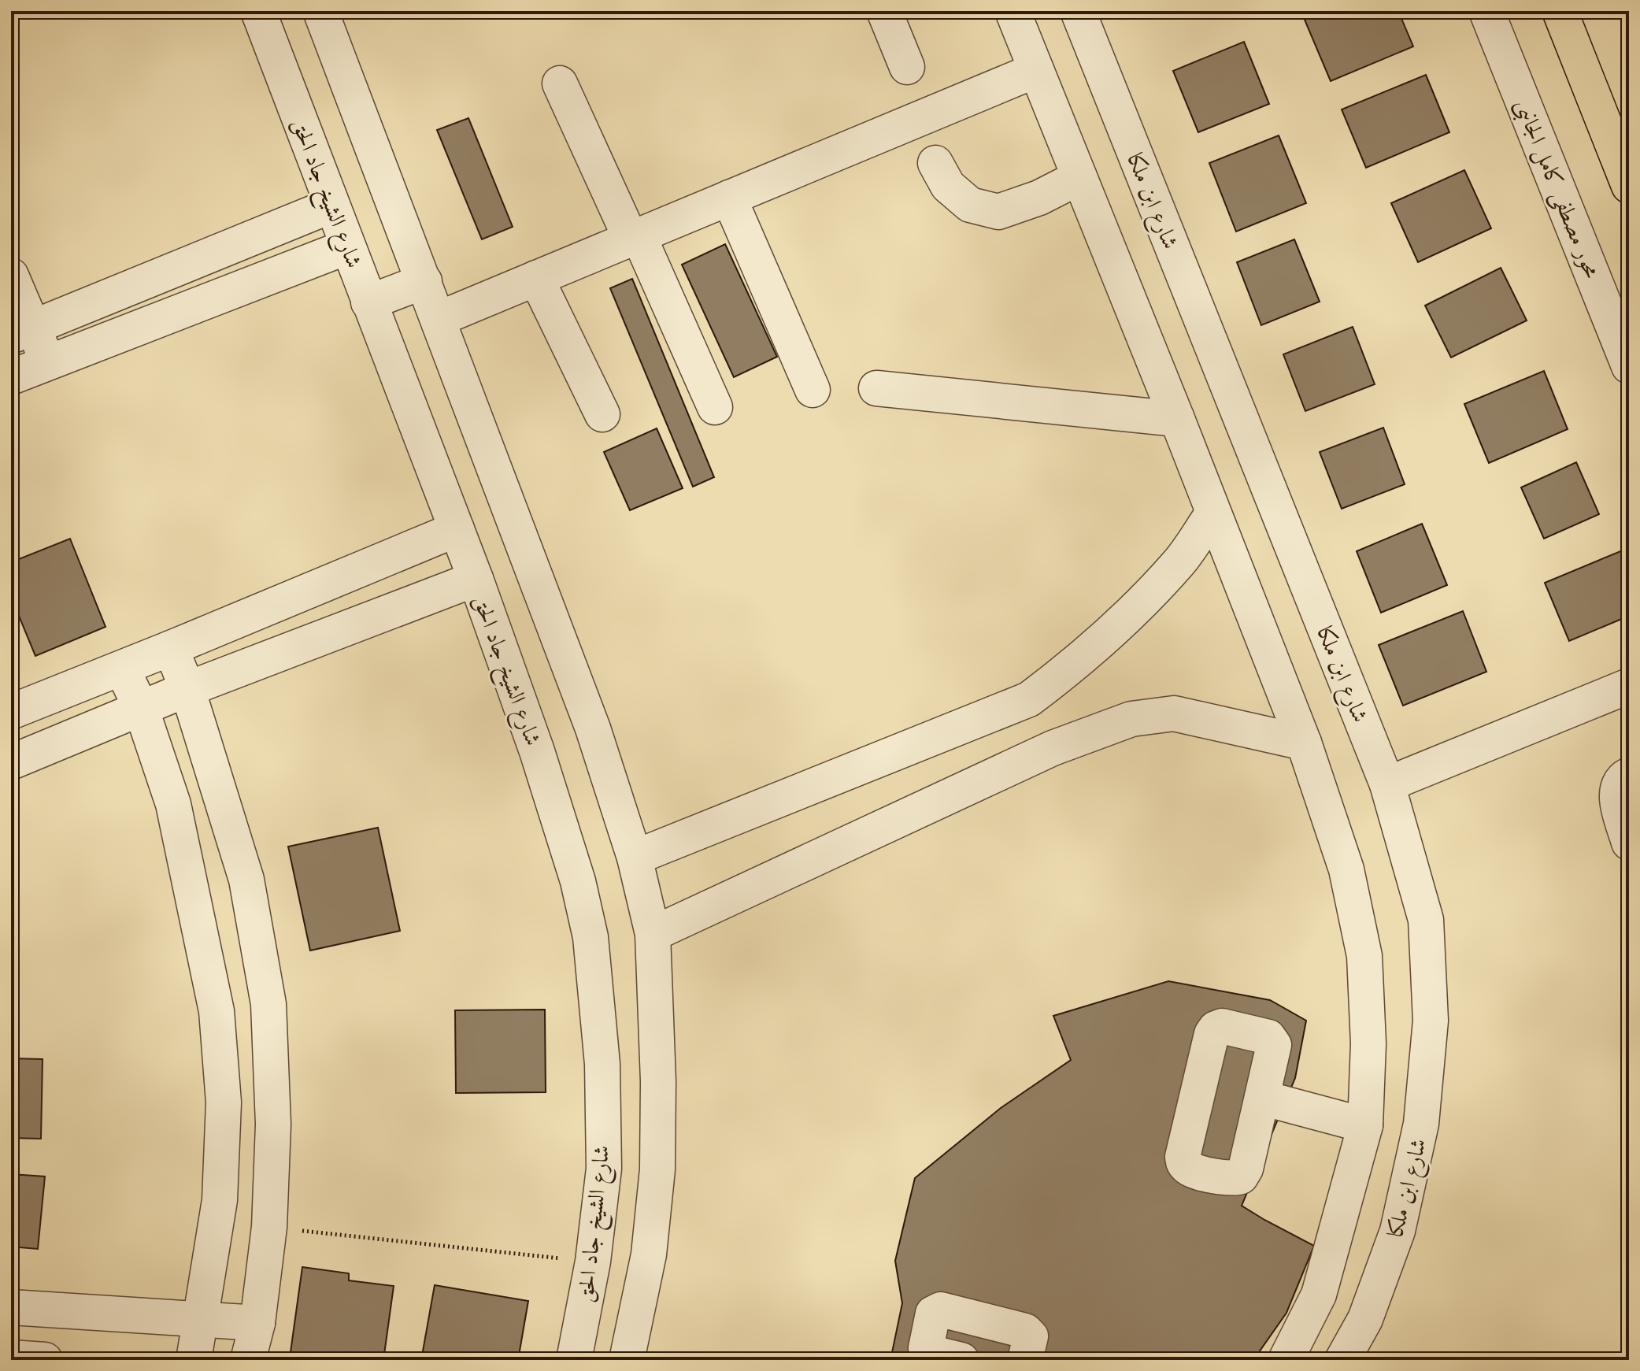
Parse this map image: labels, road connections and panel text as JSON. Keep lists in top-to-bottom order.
{
  "streets": {
    "street": ["محور مصطفى كامل الجانبى", "شارع الشيخ جاد الحق", "شارع ابن ملكا"]
  }
}
